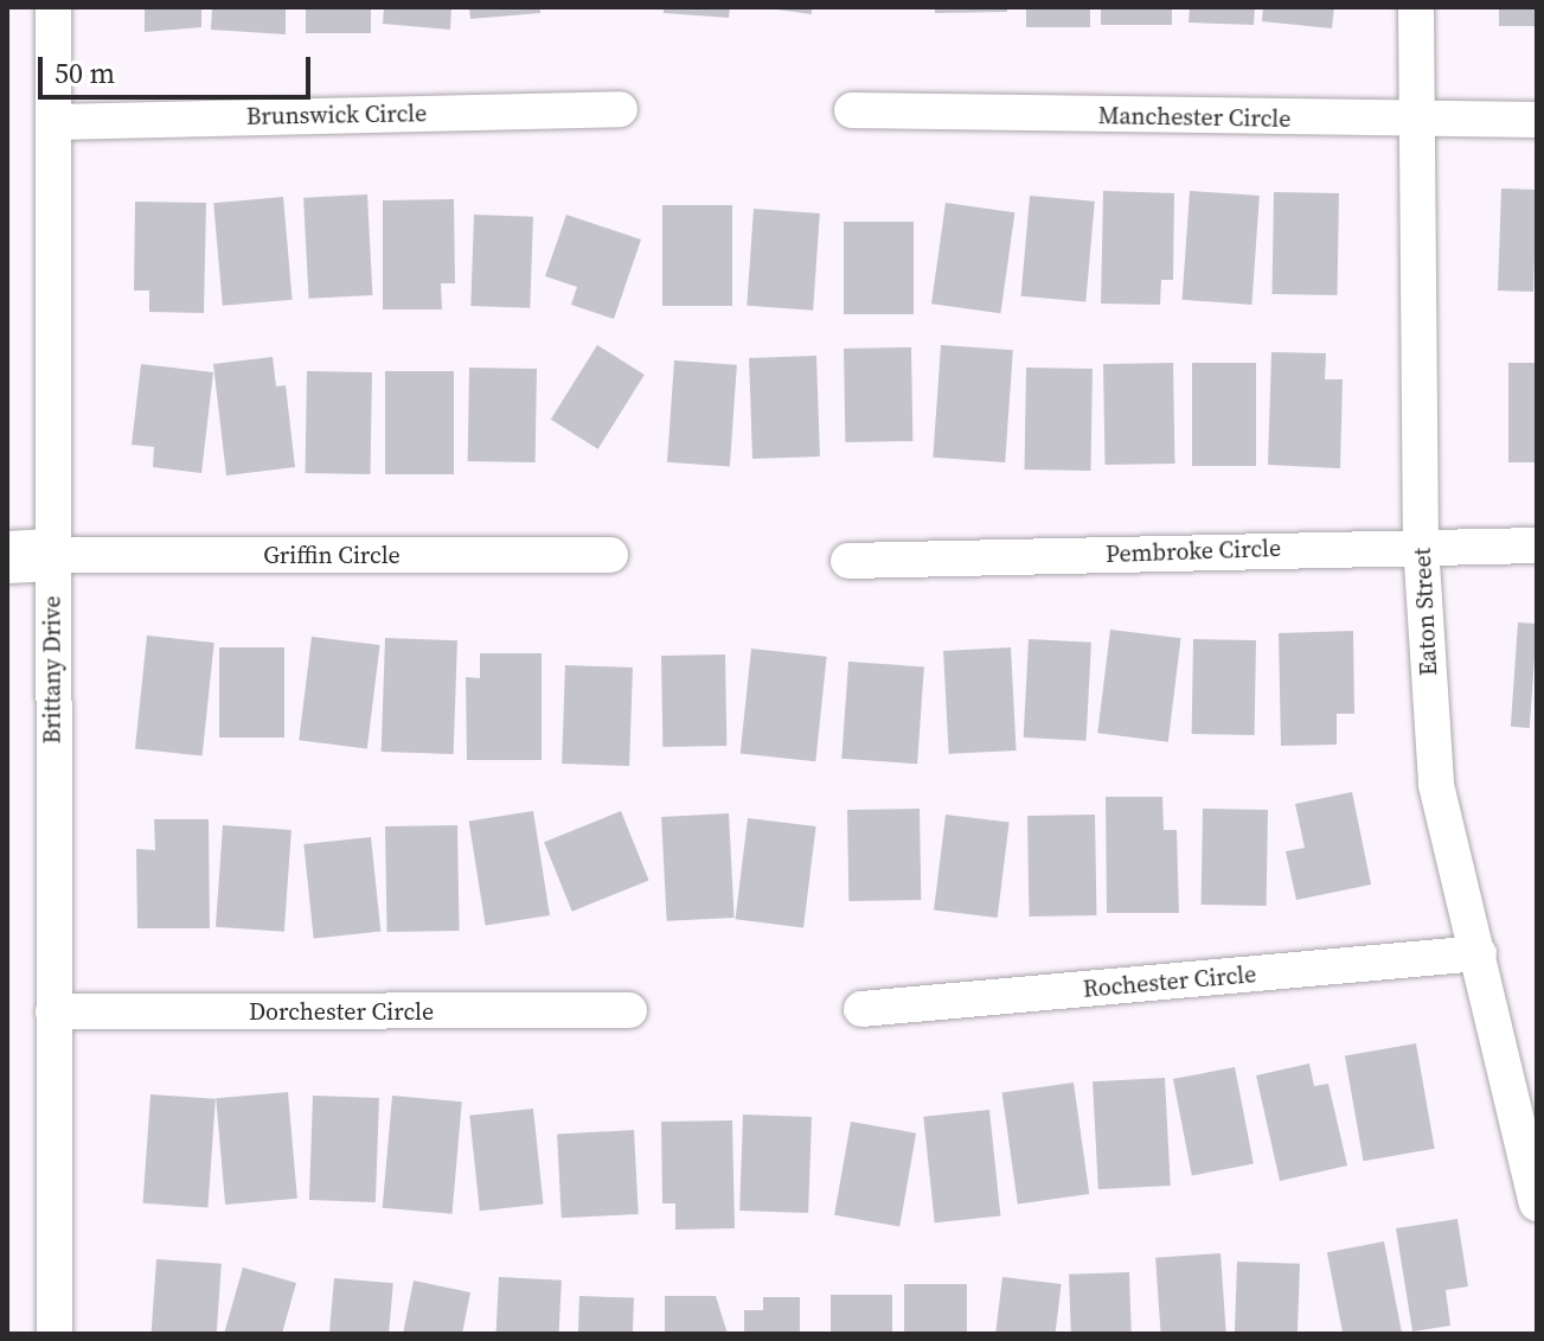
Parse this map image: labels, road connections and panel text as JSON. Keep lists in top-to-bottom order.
{
  "streets": {
    "street": [
      "Brunswick Circle",
      "Manchester Circle",
      "Pembroke Circle",
      "Griffin Circle",
      "Eaton Street",
      "Brittany Drive",
      "Rochester Circle",
      "Dorchester Circle"
    ]
  },
  "crossings": [
    ["Brunswick Circle", "Brittany Drive"],
    ["Manchester Circle", "Eaton Street"],
    ["Pembroke Circle", "Eaton Street"],
    ["Griffin Circle", "Brittany Drive"],
    ["Eaton Street", "Rochester Circle"],
    ["Brittany Drive", "Dorchester Circle"]
  ],
  "scale_bar": "50 m"
}
